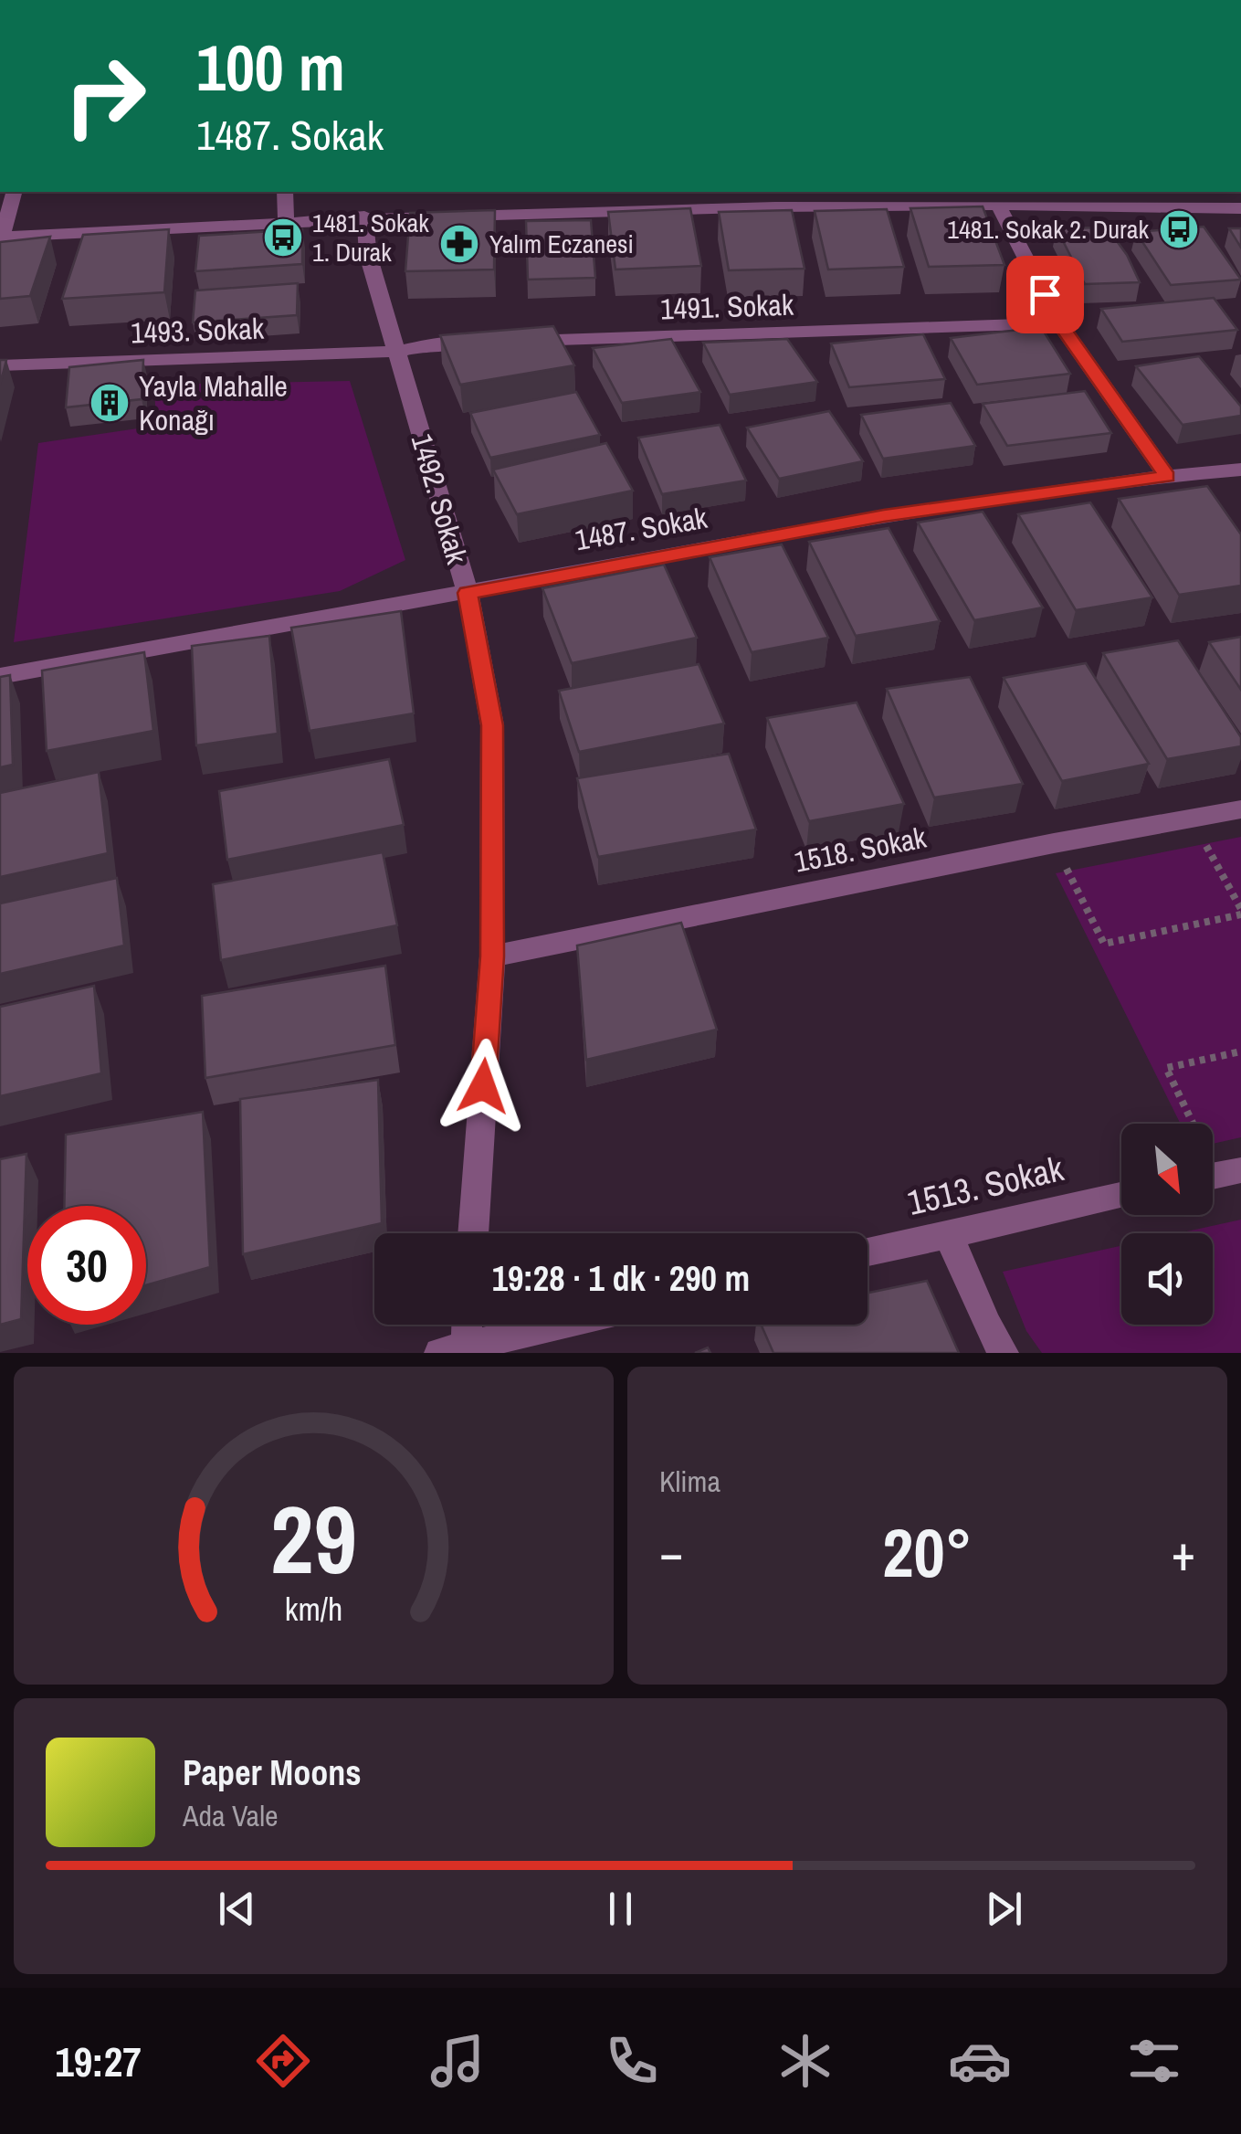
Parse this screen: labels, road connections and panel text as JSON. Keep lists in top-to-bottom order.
{
  "streets": {
    "street": [
      "1491. Sokak",
      "1493. Sokak",
      "1492. Sokak",
      "1487. Sokak",
      "1518. Sokak",
      "1513. Sokak"
    ]
  },
  "crossings": [
    ["1491. Sokak", "1493. Sokak"],
    ["1491. Sokak", "1492. Sokak"],
    ["1493. Sokak", "1492. Sokak"],
    ["1492. Sokak", "1487. Sokak"],
    ["1492. Sokak", "1518. Sokak"]
  ],
  "places": {
    "bus stop": ["1481. Sokak 2. Durak", "1481. Sokak 1. Durak"],
    "pharmacy": ["Yalım Eczanesi"],
    "building": ["Yayla Mahalle Konağı"]
  },
  "north": "bottom right",
  "page": {
    "turn": ["100 m", "1487. Sokak"],
    "limit": "30",
    "trip": "19:28 · 1 dk · 290 m",
    "tile": "Klima",
    "heat": ["−", "20°", "+"],
    "song": ["Paper Moons", "Ada Vale"],
    "tabs": "19:27",
    "gauge": ["29", "km/h"]
  }
}
